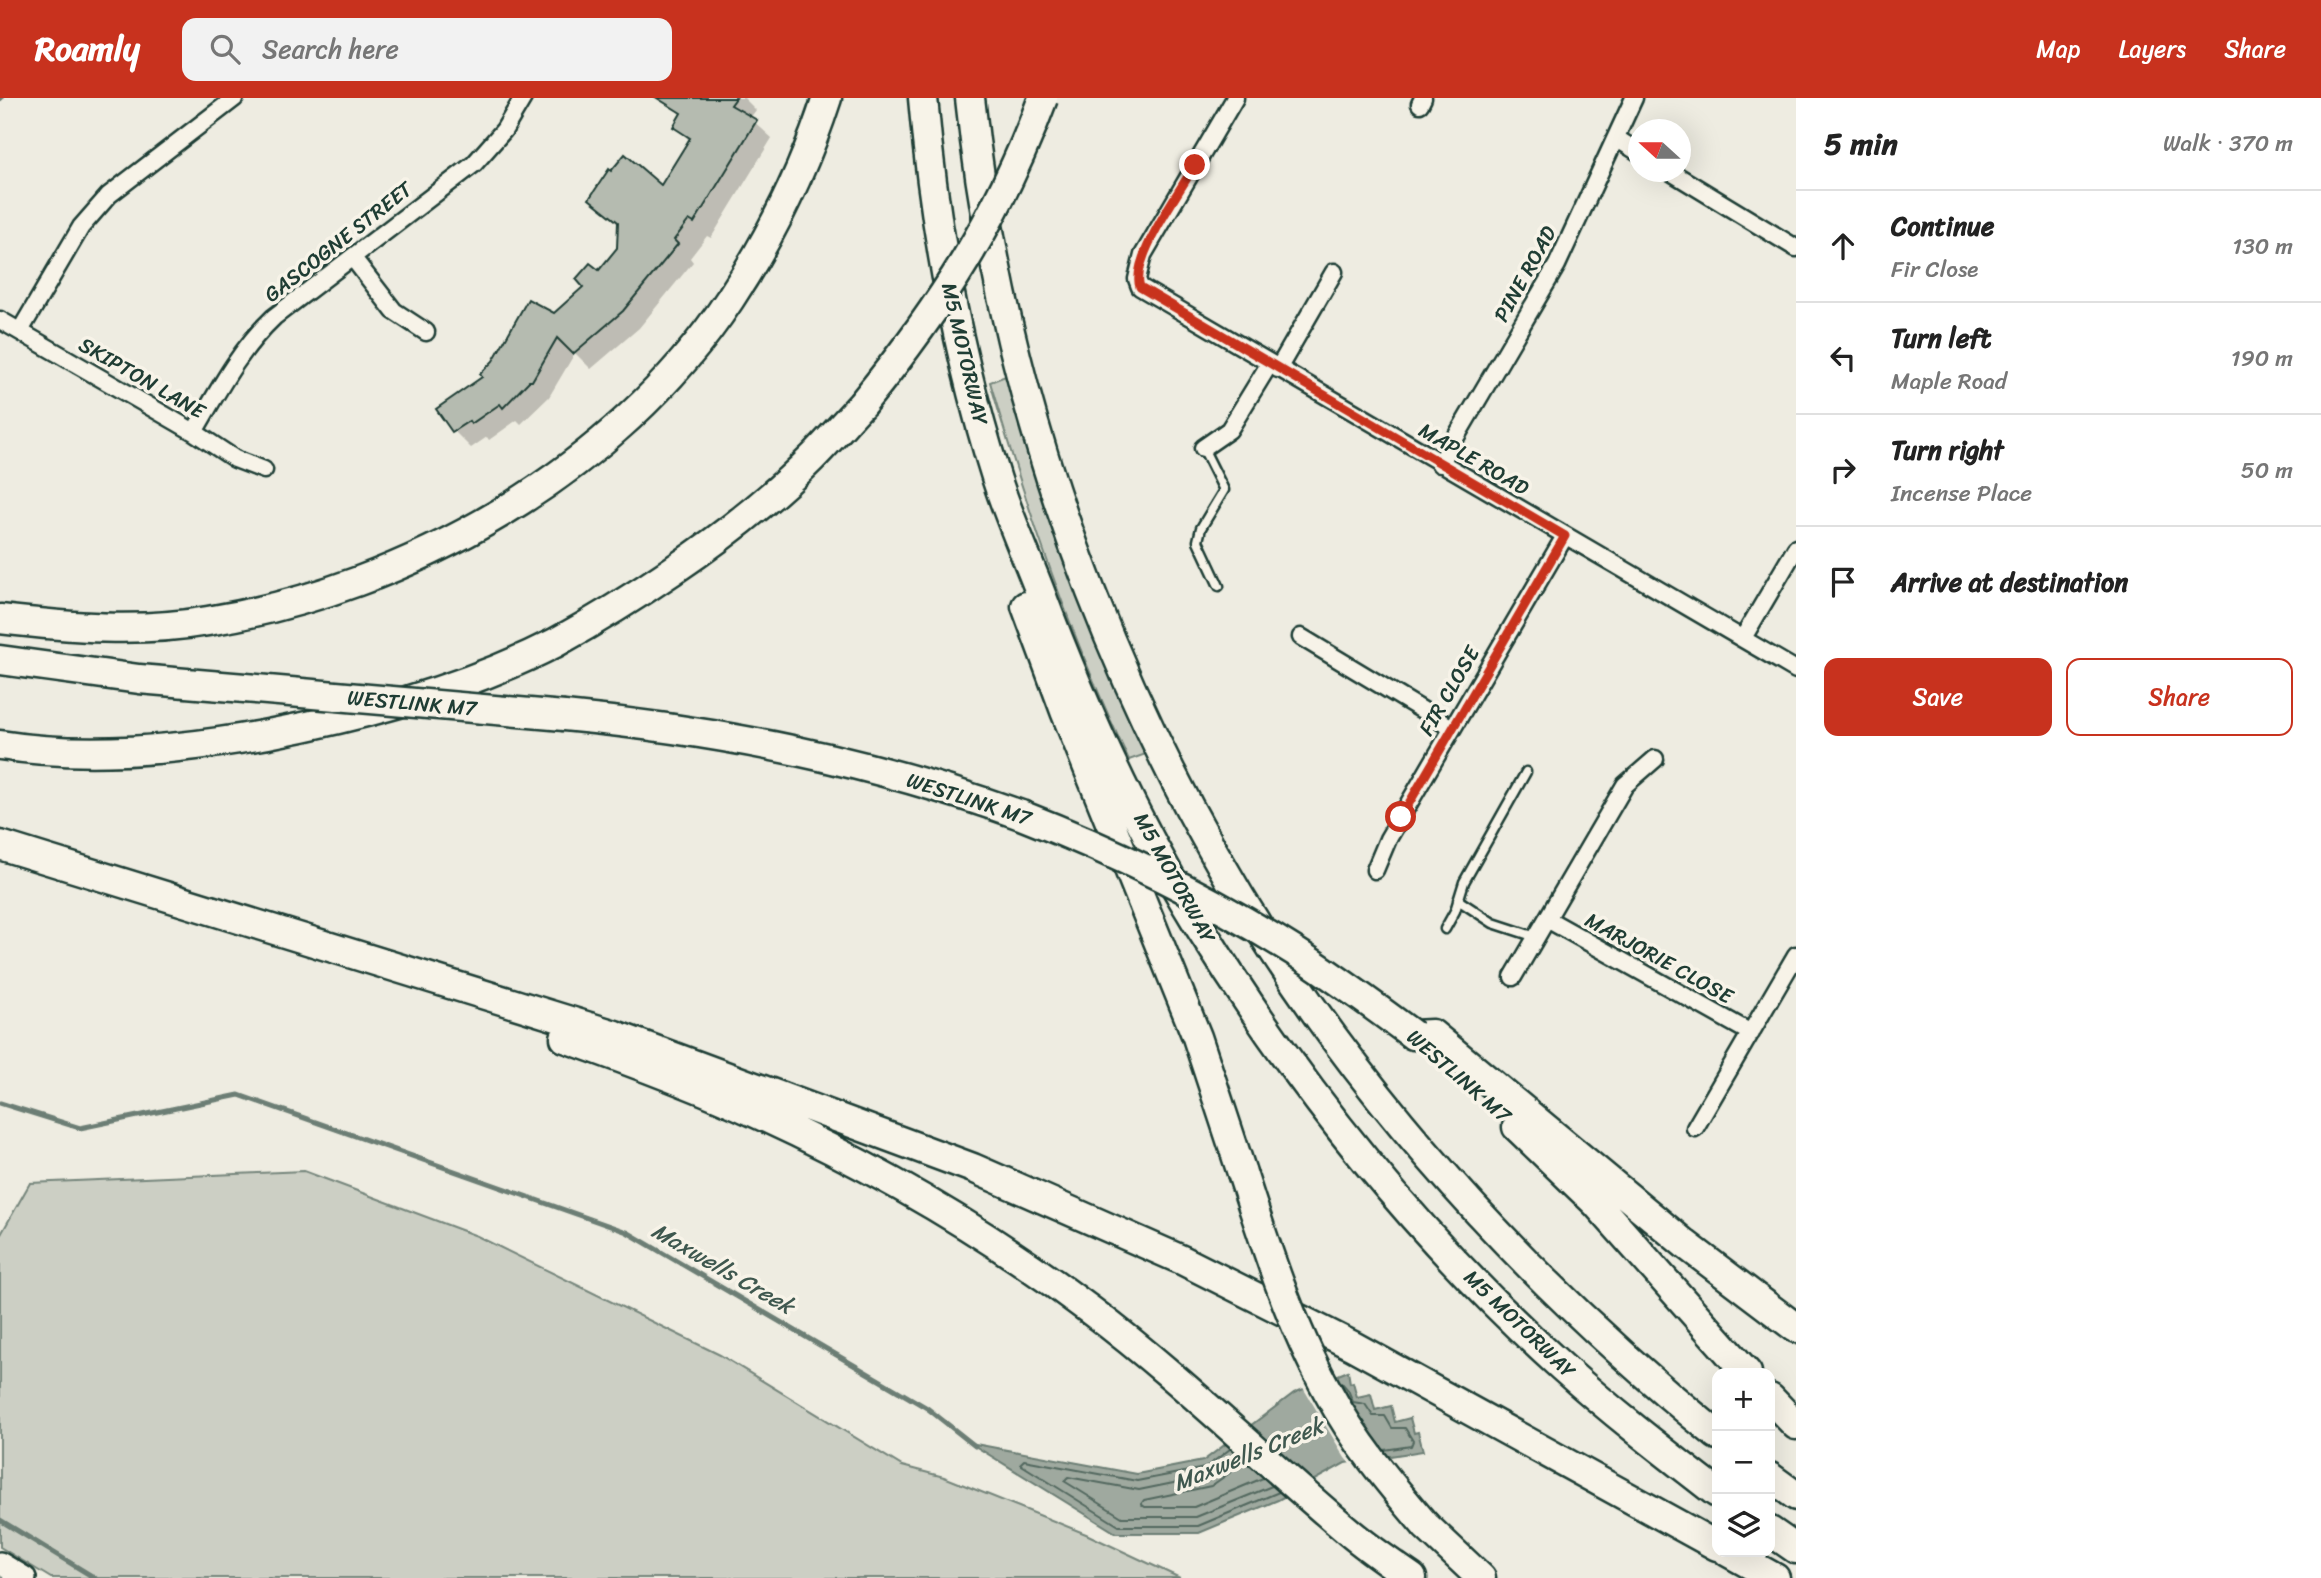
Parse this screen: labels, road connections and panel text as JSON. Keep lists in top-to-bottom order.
{
  "streets": {
    "highway": ["M5 MOTORWAY", "WESTLINK M7"],
    "street": [
      "GASCOGNE STREET",
      "PINE ROAD",
      "SKIPTON LANE",
      "MAPLE ROAD",
      "FIR CLOSE",
      "MARJORIE CLOSE"
    ]
  },
  "crossings": [
    ["GASCOGNE STREET", "SKIPTON LANE"],
    ["PINE ROAD", "MAPLE ROAD"],
    ["MAPLE ROAD", "FIR CLOSE"]
  ],
  "water": ["Maxwells Creek"],
  "north": "left",
  "page": {
    "header": "Roamly",
    "search": "Search here",
    "nav": ["Map", "Layers", "Share"],
    "heading": ["5 min", "Walk · 370 m"],
    "list": [
      ["Continue", "Fir Close", "130 m"],
      ["Turn left", "Maple Road", "190 m"],
      ["Turn right", "Incense Place", "50 m"],
      "Arrive at destination"
    ],
    "buttons": ["Save", "Share"],
    "map_buttons": ["+", "−"]
  }
}
